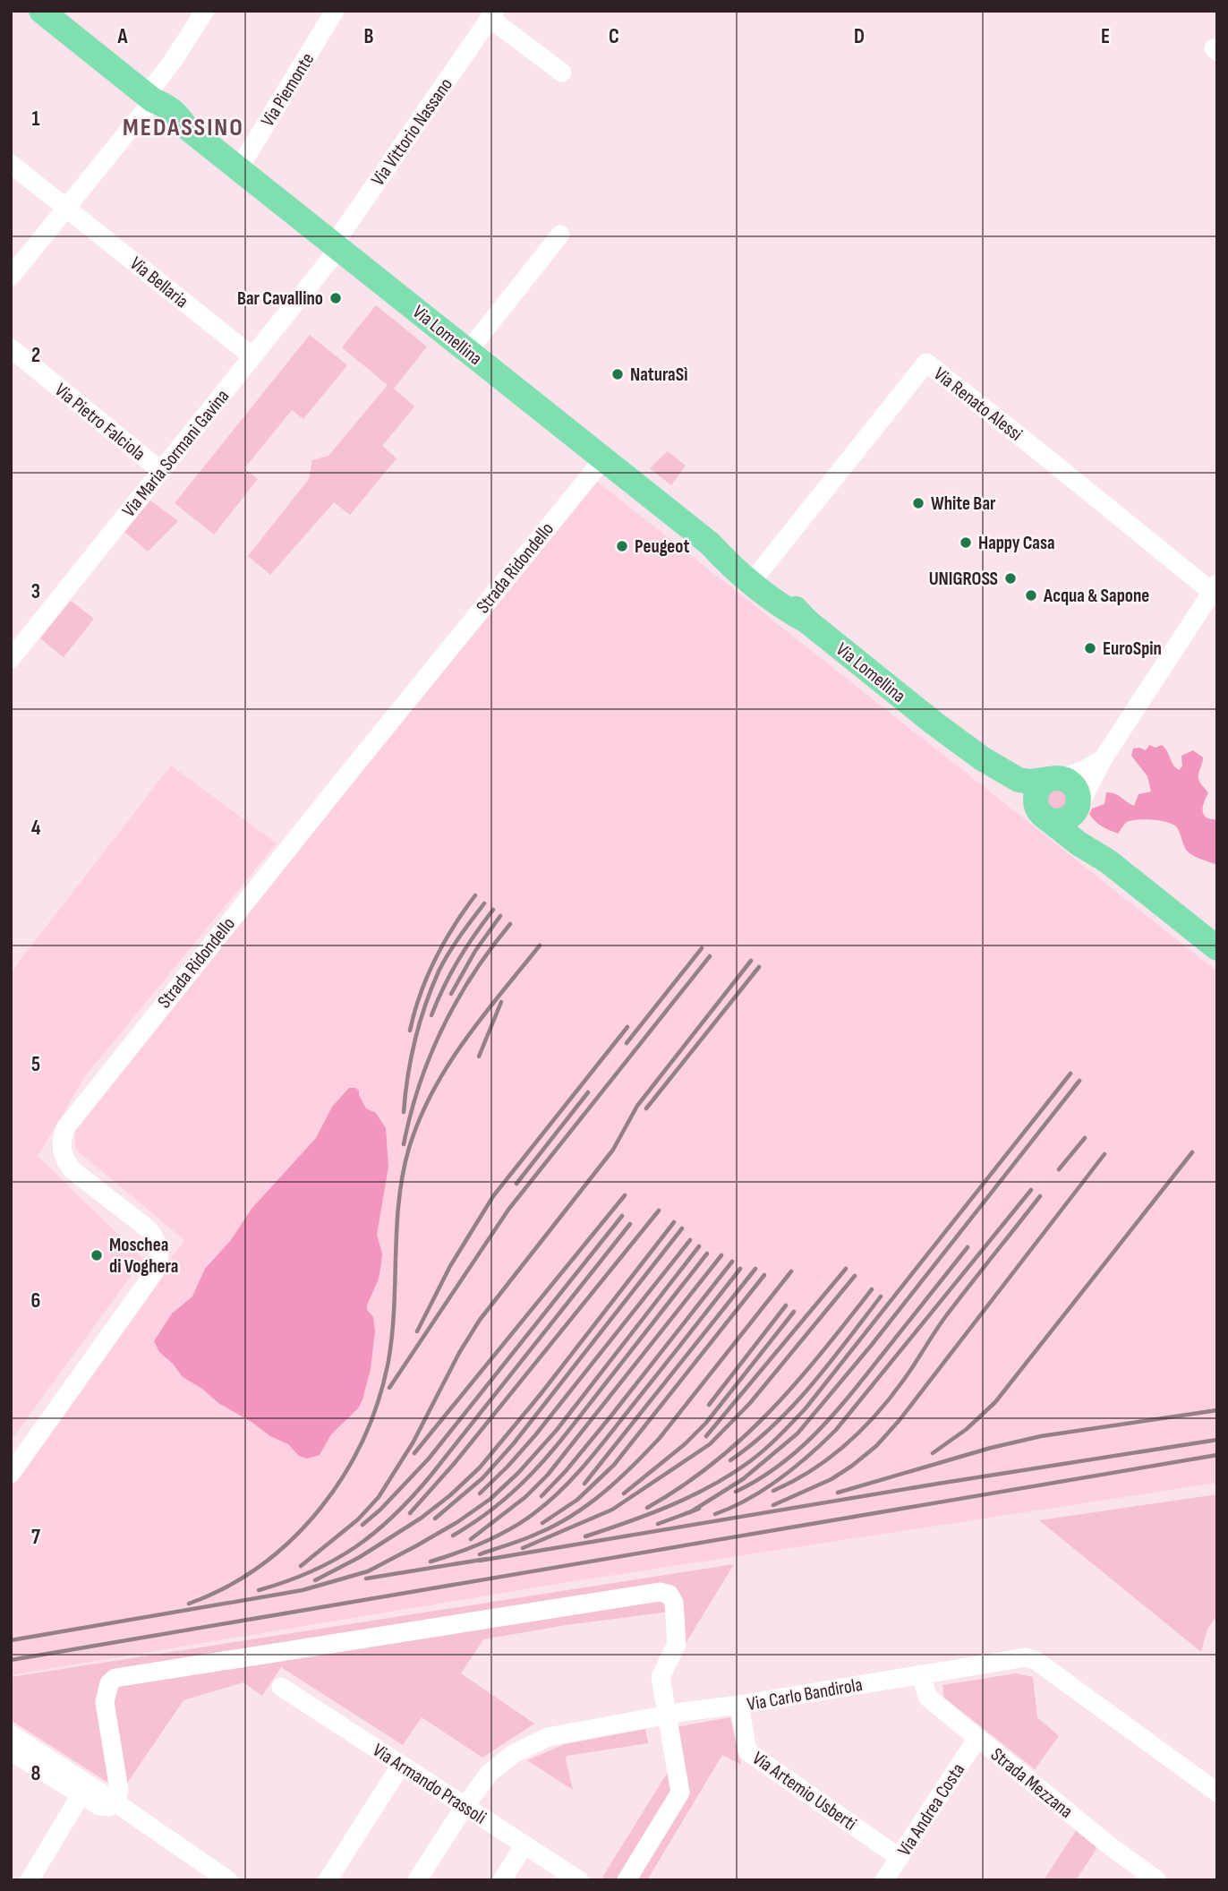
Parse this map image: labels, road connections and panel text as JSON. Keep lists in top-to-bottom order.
{
  "streets": {
    "main road": ["Via Lomellina"],
    "street": [
      "Via Piemonte",
      "Via Vittorio Nassano",
      "Via Bellaria",
      "Via Renato Alessi",
      "Via Pietro Falciola",
      "Via Maria Sormani Gavina",
      "Strada Ridondello",
      "Via Carlo Bandirola",
      "Strada Mezzana",
      "Via Armando Prassoli",
      "Via Artemio Usberti",
      "Via Andrea Costa"
    ]
  },
  "crossings": [
    ["Via Piemonte", "Via Lomellina"],
    ["Via Vittorio Nassano", "Via Lomellina"],
    ["Via Vittorio Nassano", "Via Maria Sormani Gavina"],
    ["Via Bellaria", "Via Maria Sormani Gavina"],
    ["Via Lomellina", "Via Renato Alessi"],
    ["Via Lomellina", "Via Maria Sormani Gavina"],
    ["Via Lomellina", "Strada Ridondello"],
    ["Via Pietro Falciola", "Via Maria Sormani Gavina"],
    ["Via Carlo Bandirola", "Strada Mezzana"],
    ["Via Carlo Bandirola", "Via Armando Prassoli"],
    ["Via Carlo Bandirola", "Via Artemio Usberti"],
    ["Strada Mezzana", "Via Andrea Costa"],
    ["Via Artemio Usberti", "Via Andrea Costa"]
  ],
  "districts": ["MEDASSINO"],
  "places": [
    "Bar Cavallino",
    "NaturaSì",
    "White Bar",
    "Happy Casa",
    "Peugeot",
    "UNIGROSS",
    "Acqua & Sapone",
    "EuroSpin",
    "Moschea di Voghera"
  ],
  "grid": {
    "columns": [
      "A",
      "B",
      "C",
      "D",
      "E"
    ],
    "rows": [
      "1",
      "2",
      "3",
      "4",
      "5",
      "6",
      "7",
      "8"
    ]
  }
}
